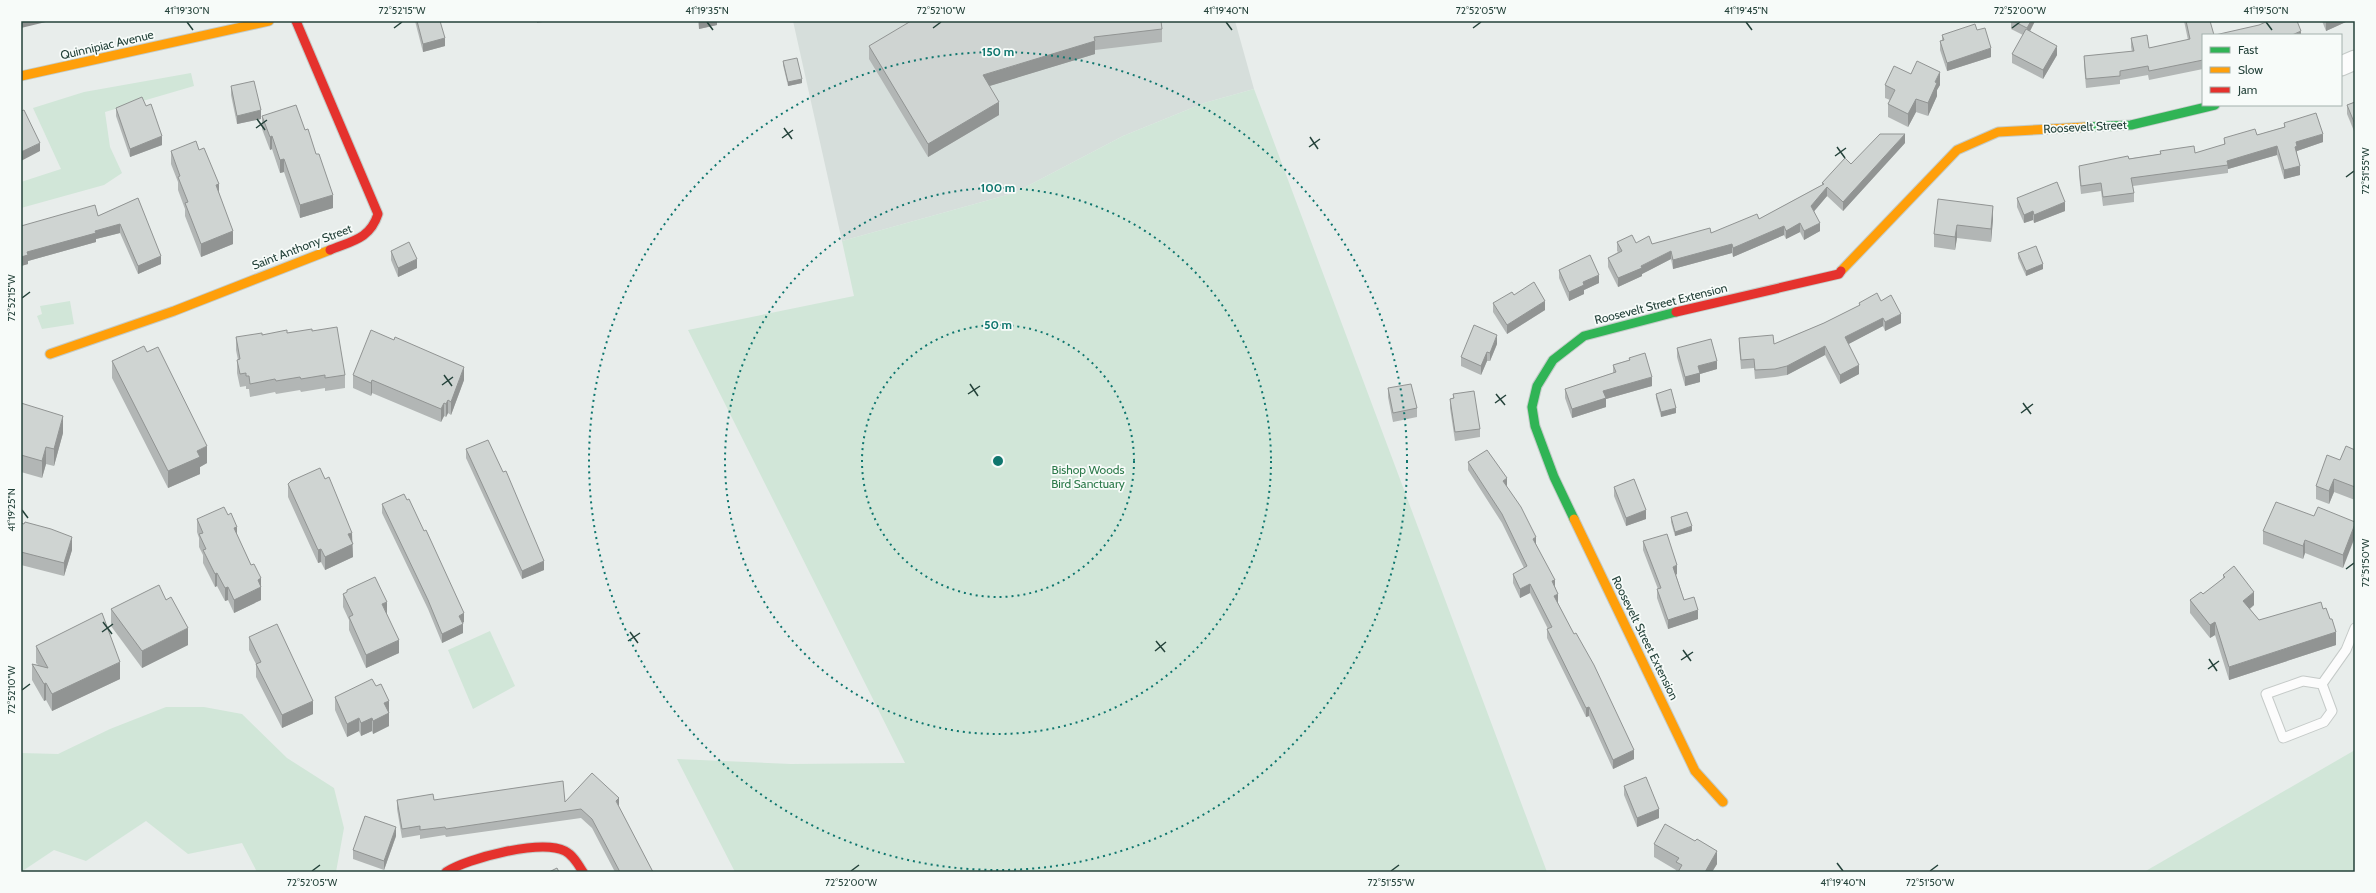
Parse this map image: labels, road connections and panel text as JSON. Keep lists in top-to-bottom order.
{
  "streets": {
    "street": [
      "Quinnipiac Avenue",
      "Roosevelt Street",
      "Saint Anthony Street",
      "Roosevelt Street Extension"
    ]
  },
  "crossings": [
    ["Roosevelt Street", "Roosevelt Street Extension"]
  ],
  "parks": ["Bishop Woods Bird Sanctuary"],
  "legend": ["Fast", "Slow", "Jam"],
  "coordinates": [
    "41°19'30\"N",
    "72°52'15\"W",
    "41°19'35\"N",
    "72°52'10\"W",
    "41°19'40\"N",
    "72°52'05\"W",
    "41°19'45\"N",
    "72°52'00\"W",
    "41°19'50\"N",
    "72°51'55\"W",
    "41°19'25\"N",
    "72°51'50\"W"
  ],
  "rings": ["150 m", "100 m", "50 m"]
}
